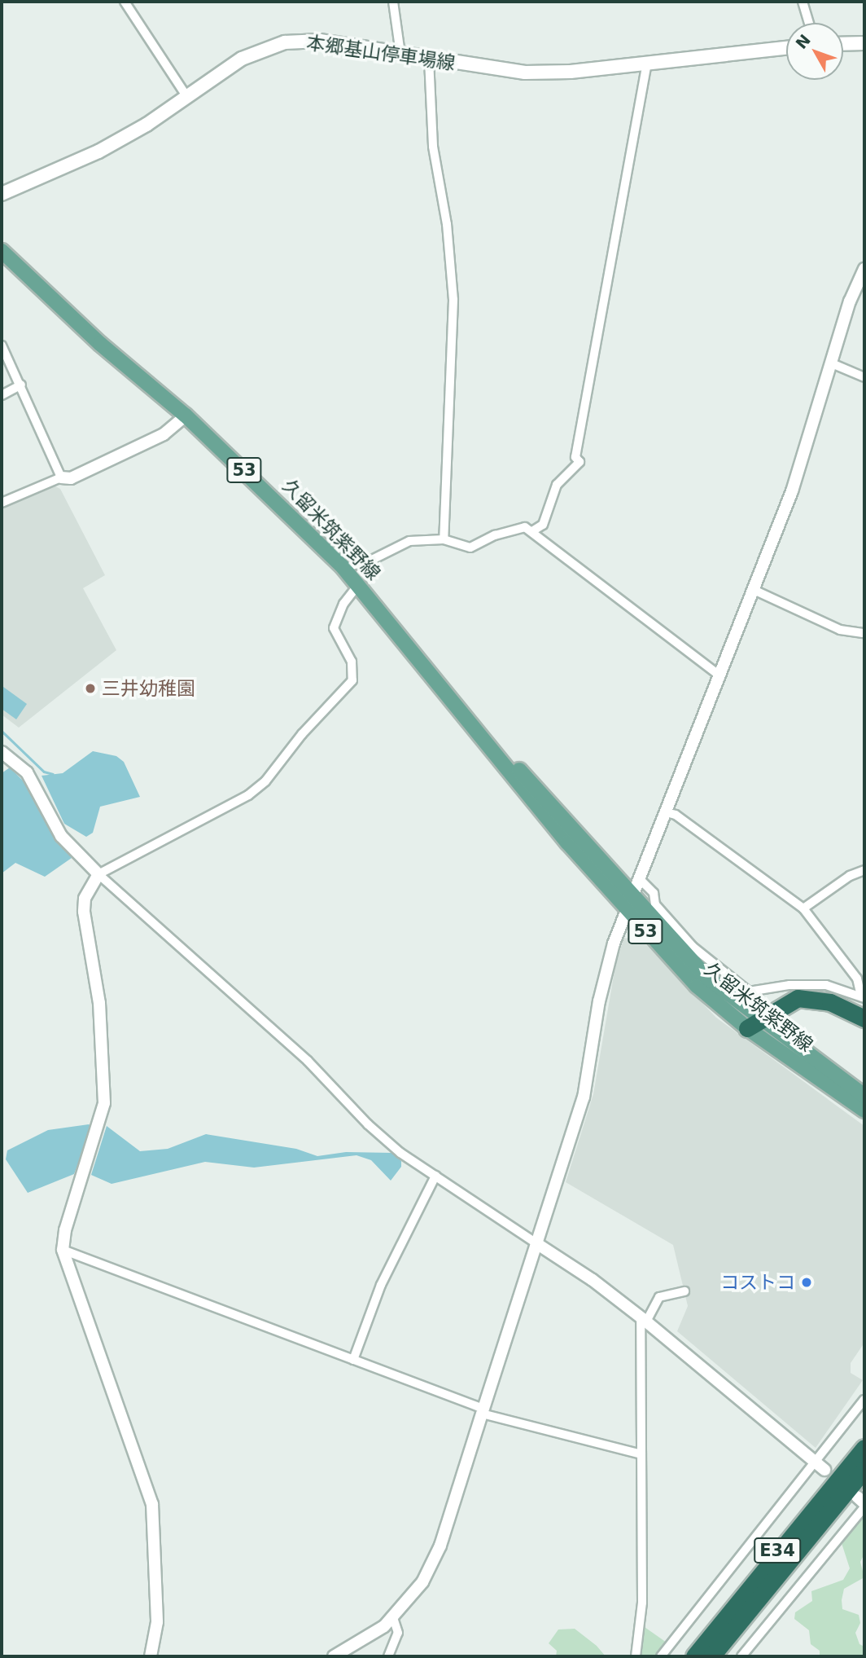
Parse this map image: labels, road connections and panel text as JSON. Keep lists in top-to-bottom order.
{
  "streets": {
    "highway": ["E34"],
    "main road": ["本郷基山停車場線", "53", "久留米筑紫野線"]
  },
  "places": ["三井幼稚園", "コストコ"],
  "north": "top left"
}
